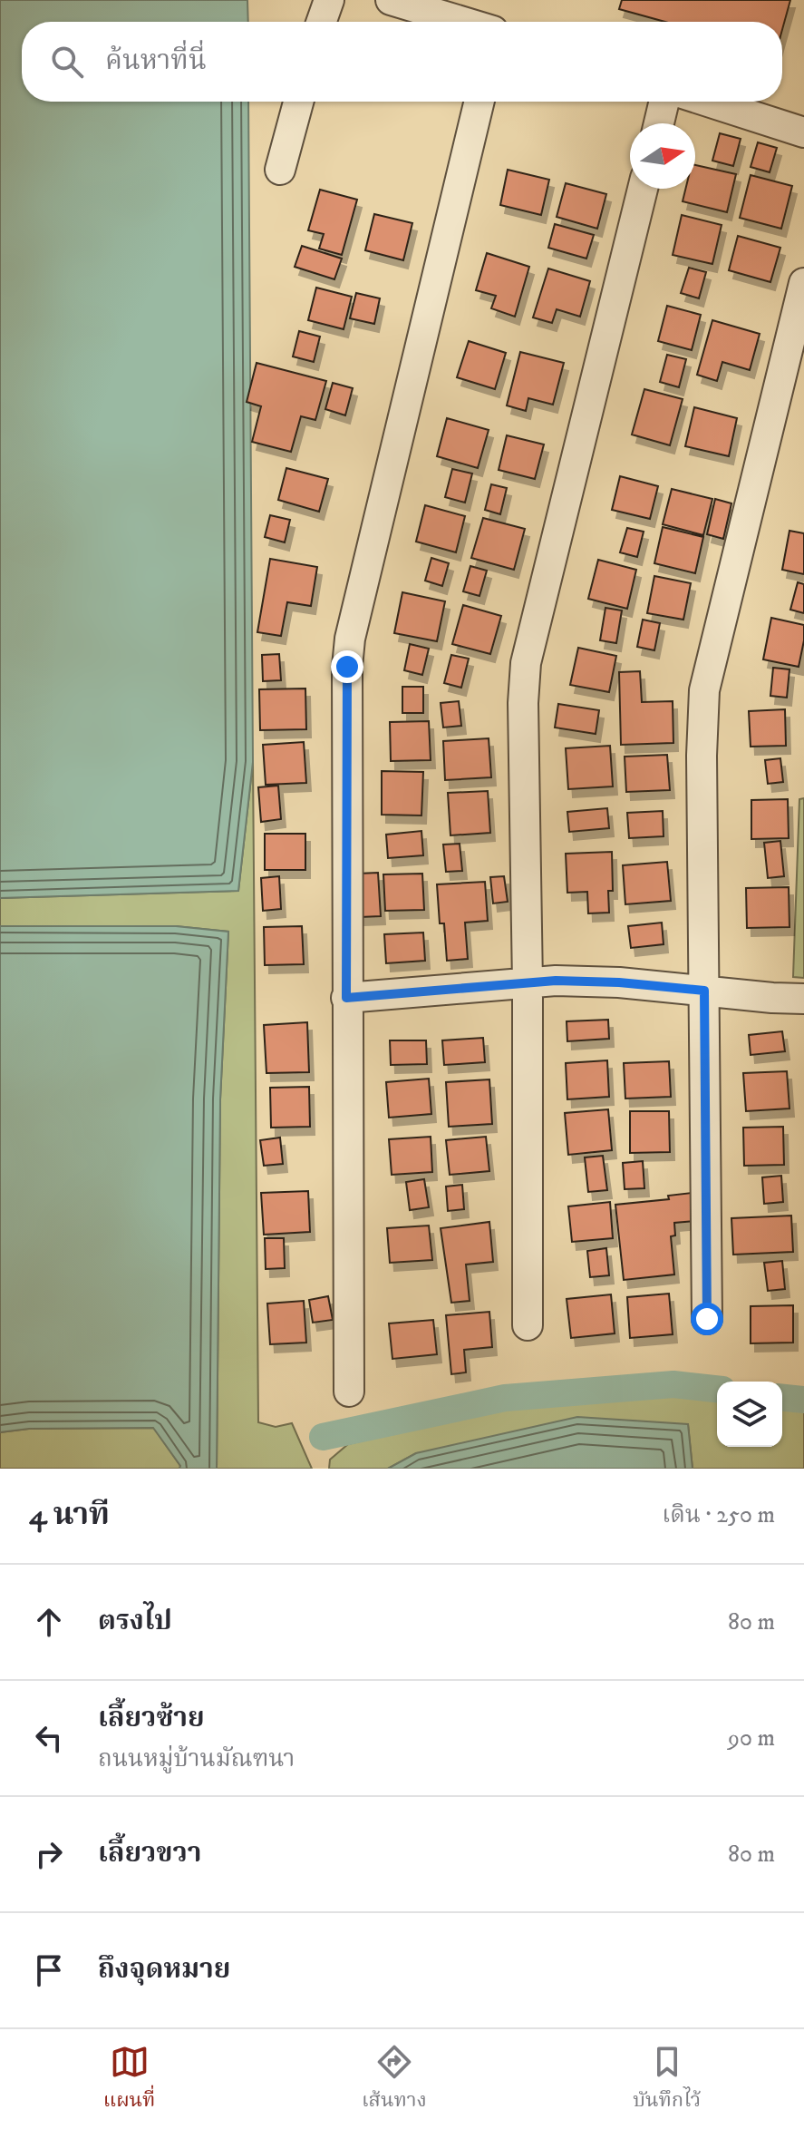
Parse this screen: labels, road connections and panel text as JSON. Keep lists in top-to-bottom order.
{
  "north": "right",
  "page": {
    "search": "ค้นหาที่นี่",
    "heading": ["4 นาที", "เดิน · 250 m"],
    "list": [
      ["ตรงไป", "80 m"],
      ["เลี้ยวซ้าย", "ถนนหมู่บ้านมัณฑนา", "90 m"],
      ["เลี้ยวขวา", "80 m"],
      "ถึงจุดหมาย"
    ],
    "nav": ["แผนที่", "เส้นทาง", "บันทึกไว้"]
  }
}
